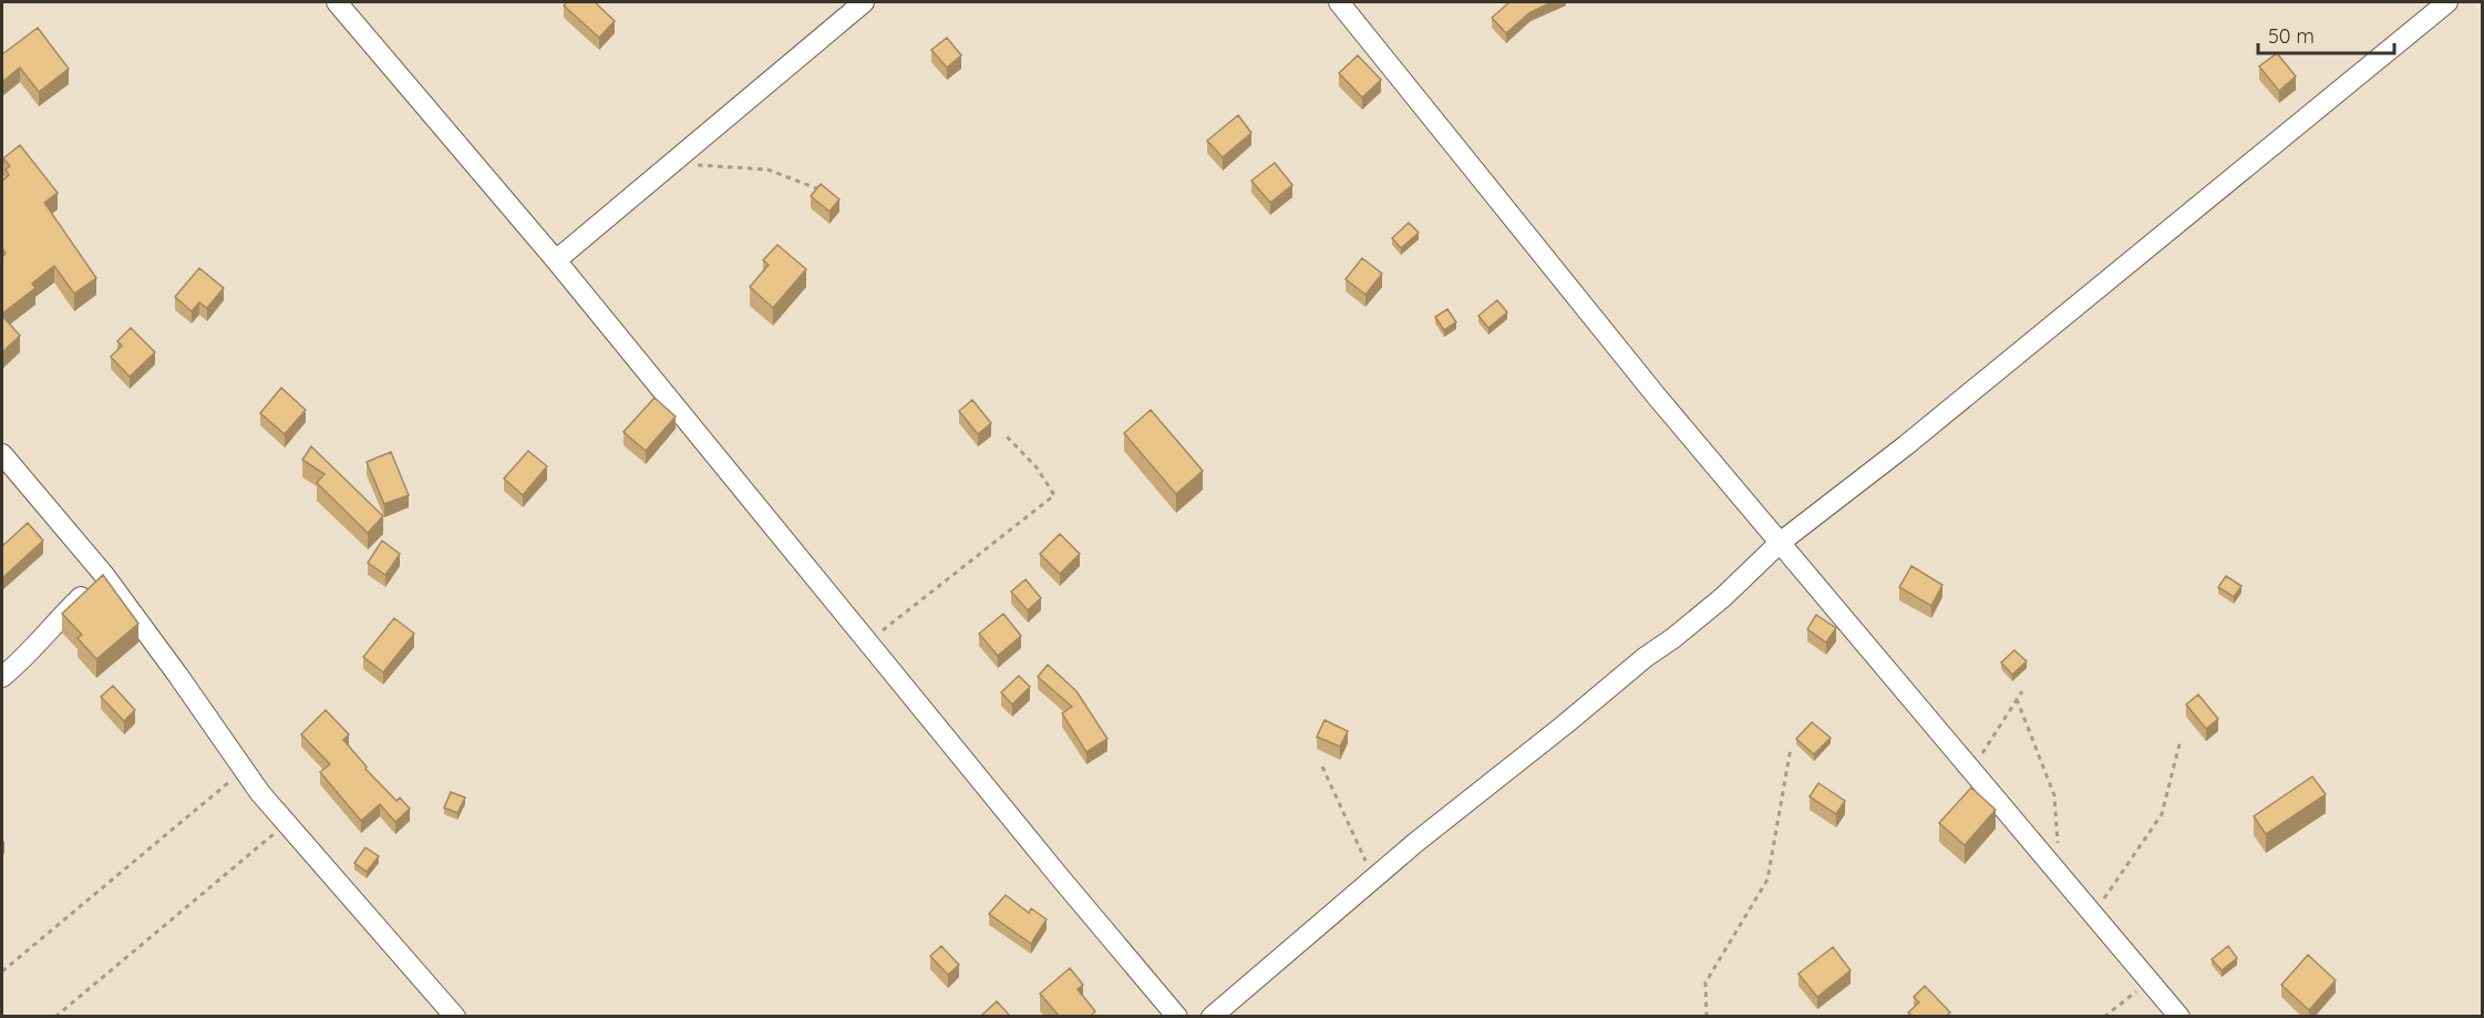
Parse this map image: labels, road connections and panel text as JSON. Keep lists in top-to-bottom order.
{
  "scale_bar": "50 m"
}
